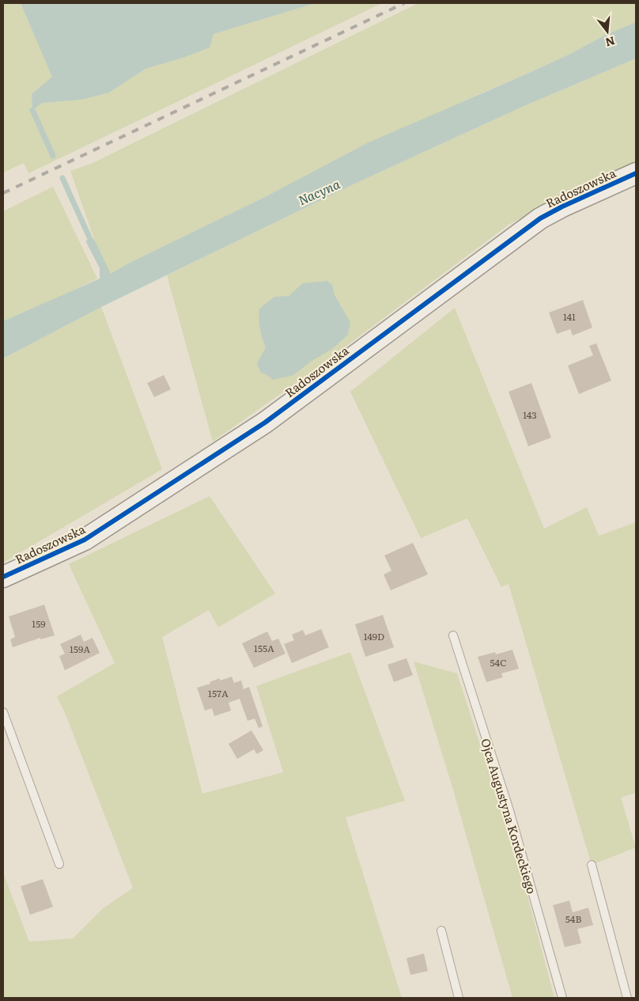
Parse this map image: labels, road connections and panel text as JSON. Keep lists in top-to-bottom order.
{
  "streets": {
    "street": ["Radoszowska"],
    "lane": ["Ojca Augustyna Kordeckiego"]
  },
  "water": ["Nacyna"],
  "house_numbers": [
    "141",
    "143",
    "159",
    "149D",
    "155A",
    "159A",
    "54C",
    "157A",
    "54B"
  ],
  "north": "bottom"
}
